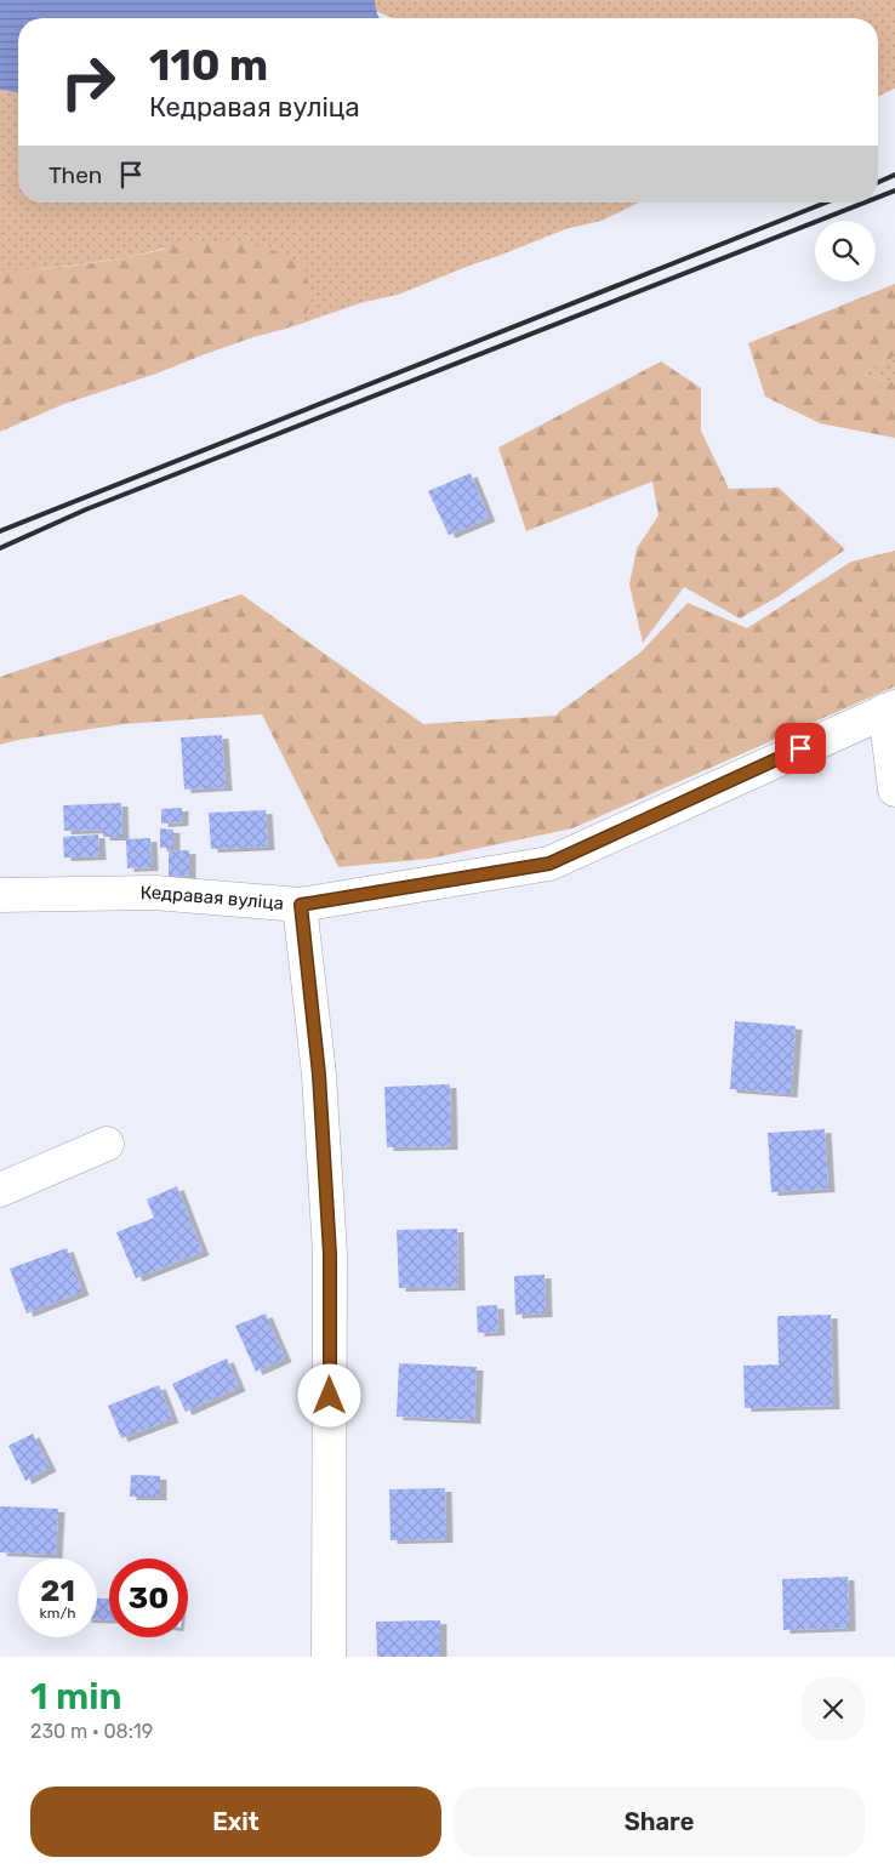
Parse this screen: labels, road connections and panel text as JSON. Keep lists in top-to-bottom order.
{
  "streets": {
    "street": ["Кедравая вуліца"]
  },
  "page": {
    "turn": ["110 m", "Кедравая вуліца"],
    "then": "Then",
    "speed": "21 km/h",
    "limit": "30",
    "heading": ["1 min", "230 m · 08:19"],
    "buttons": ["Exit", "Share"]
  }
}
